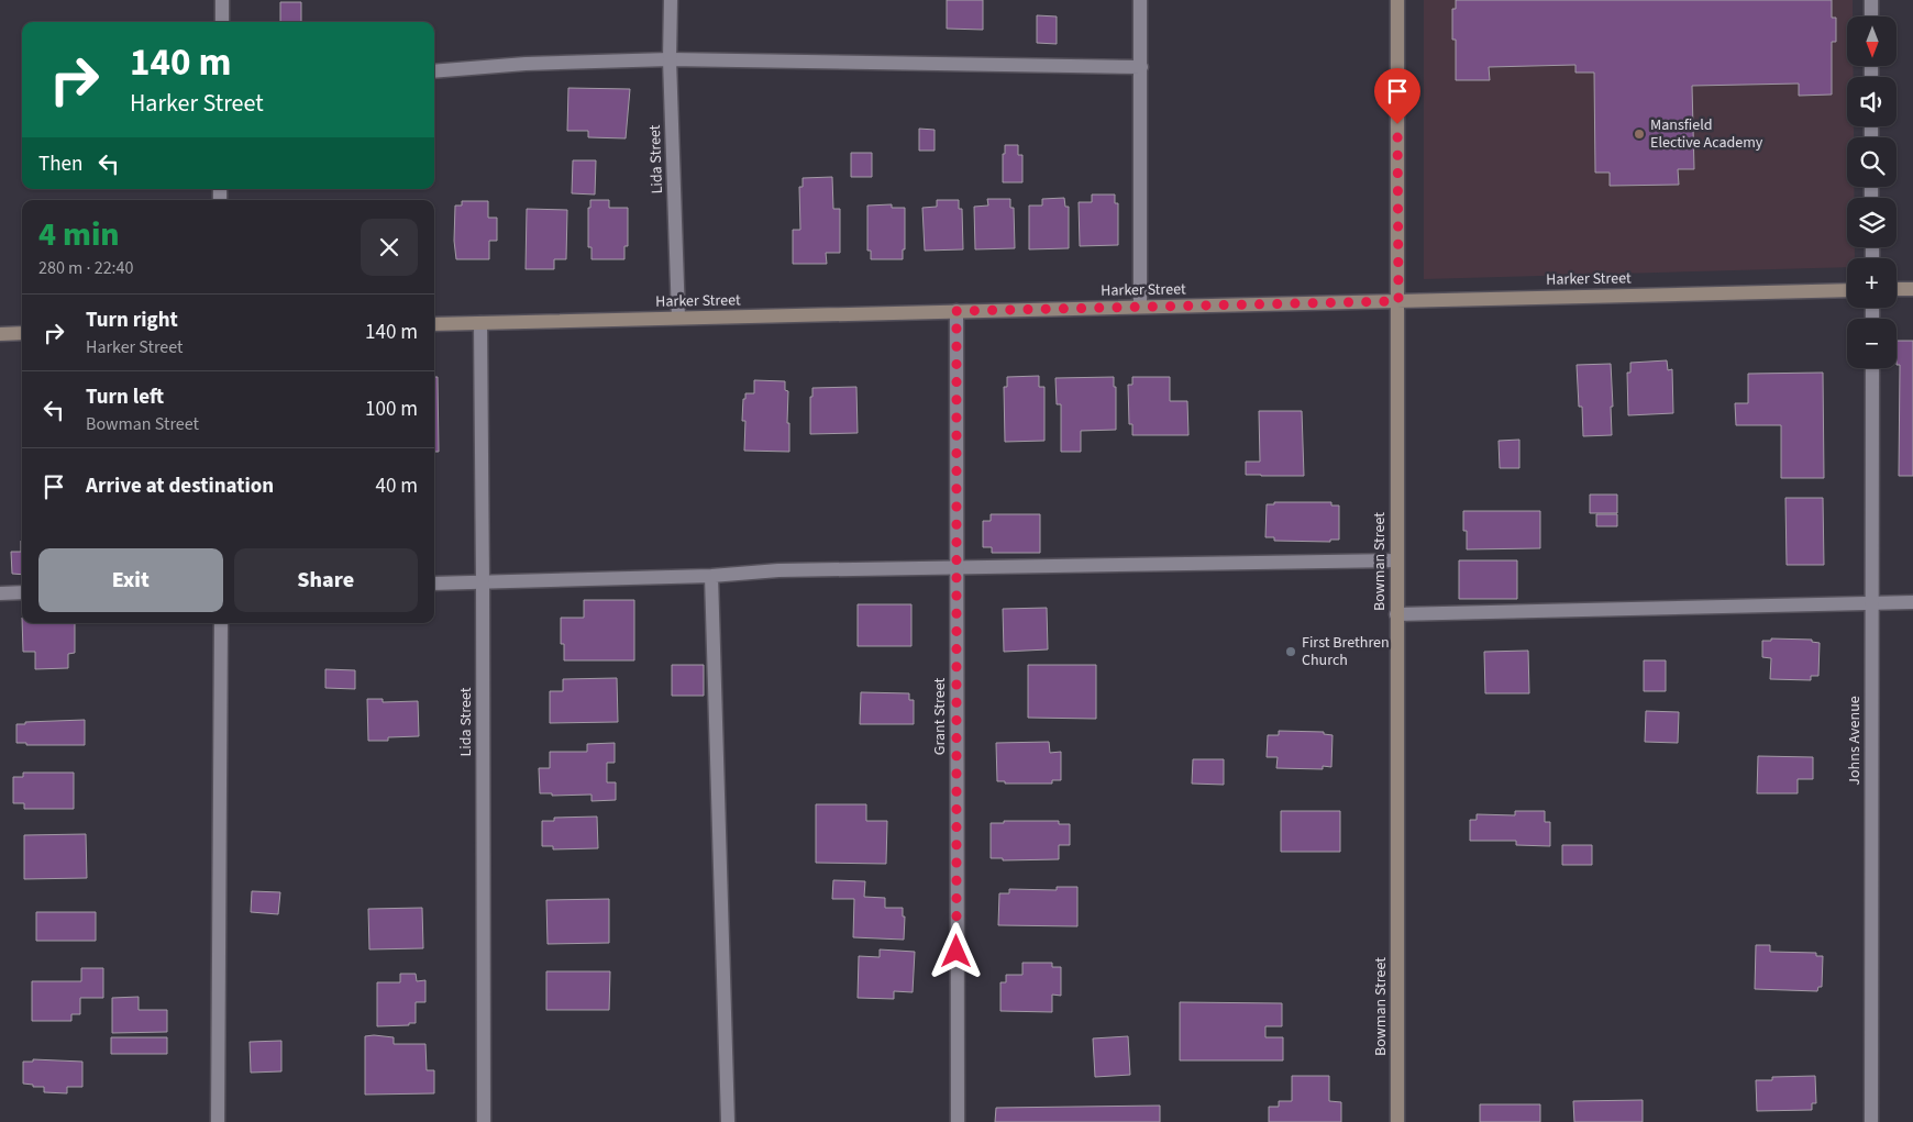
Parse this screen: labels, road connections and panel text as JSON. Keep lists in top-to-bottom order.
{
  "streets": {
    "street": [
      "Lida Street",
      "Harker Street",
      "Bowman Street",
      "Grant Street",
      "Johns Avenue"
    ]
  },
  "crossings": [
    ["Lida Street", "Harker Street"],
    ["Harker Street", "Bowman Street"],
    ["Harker Street", "Grant Street"]
  ],
  "places": ["Mansfield Elective Academy", "First Brethren Church"],
  "north": "bottom",
  "page": {
    "map_buttons": ["+", "−"],
    "turn": ["140 m", "Harker Street"],
    "then": "Then",
    "heading": ["4 min", "280 m · 22:40"],
    "list": [
      {
        "name": "Turn right",
        "note": "Harker Street",
        "value": "140 m"
      },
      {
        "name": "Turn left",
        "note": "Bowman Street",
        "value": "100 m"
      },
      {
        "name": "Arrive at destination",
        "value": "40 m"
      }
    ],
    "buttons": ["Exit", "Share"]
  }
}
